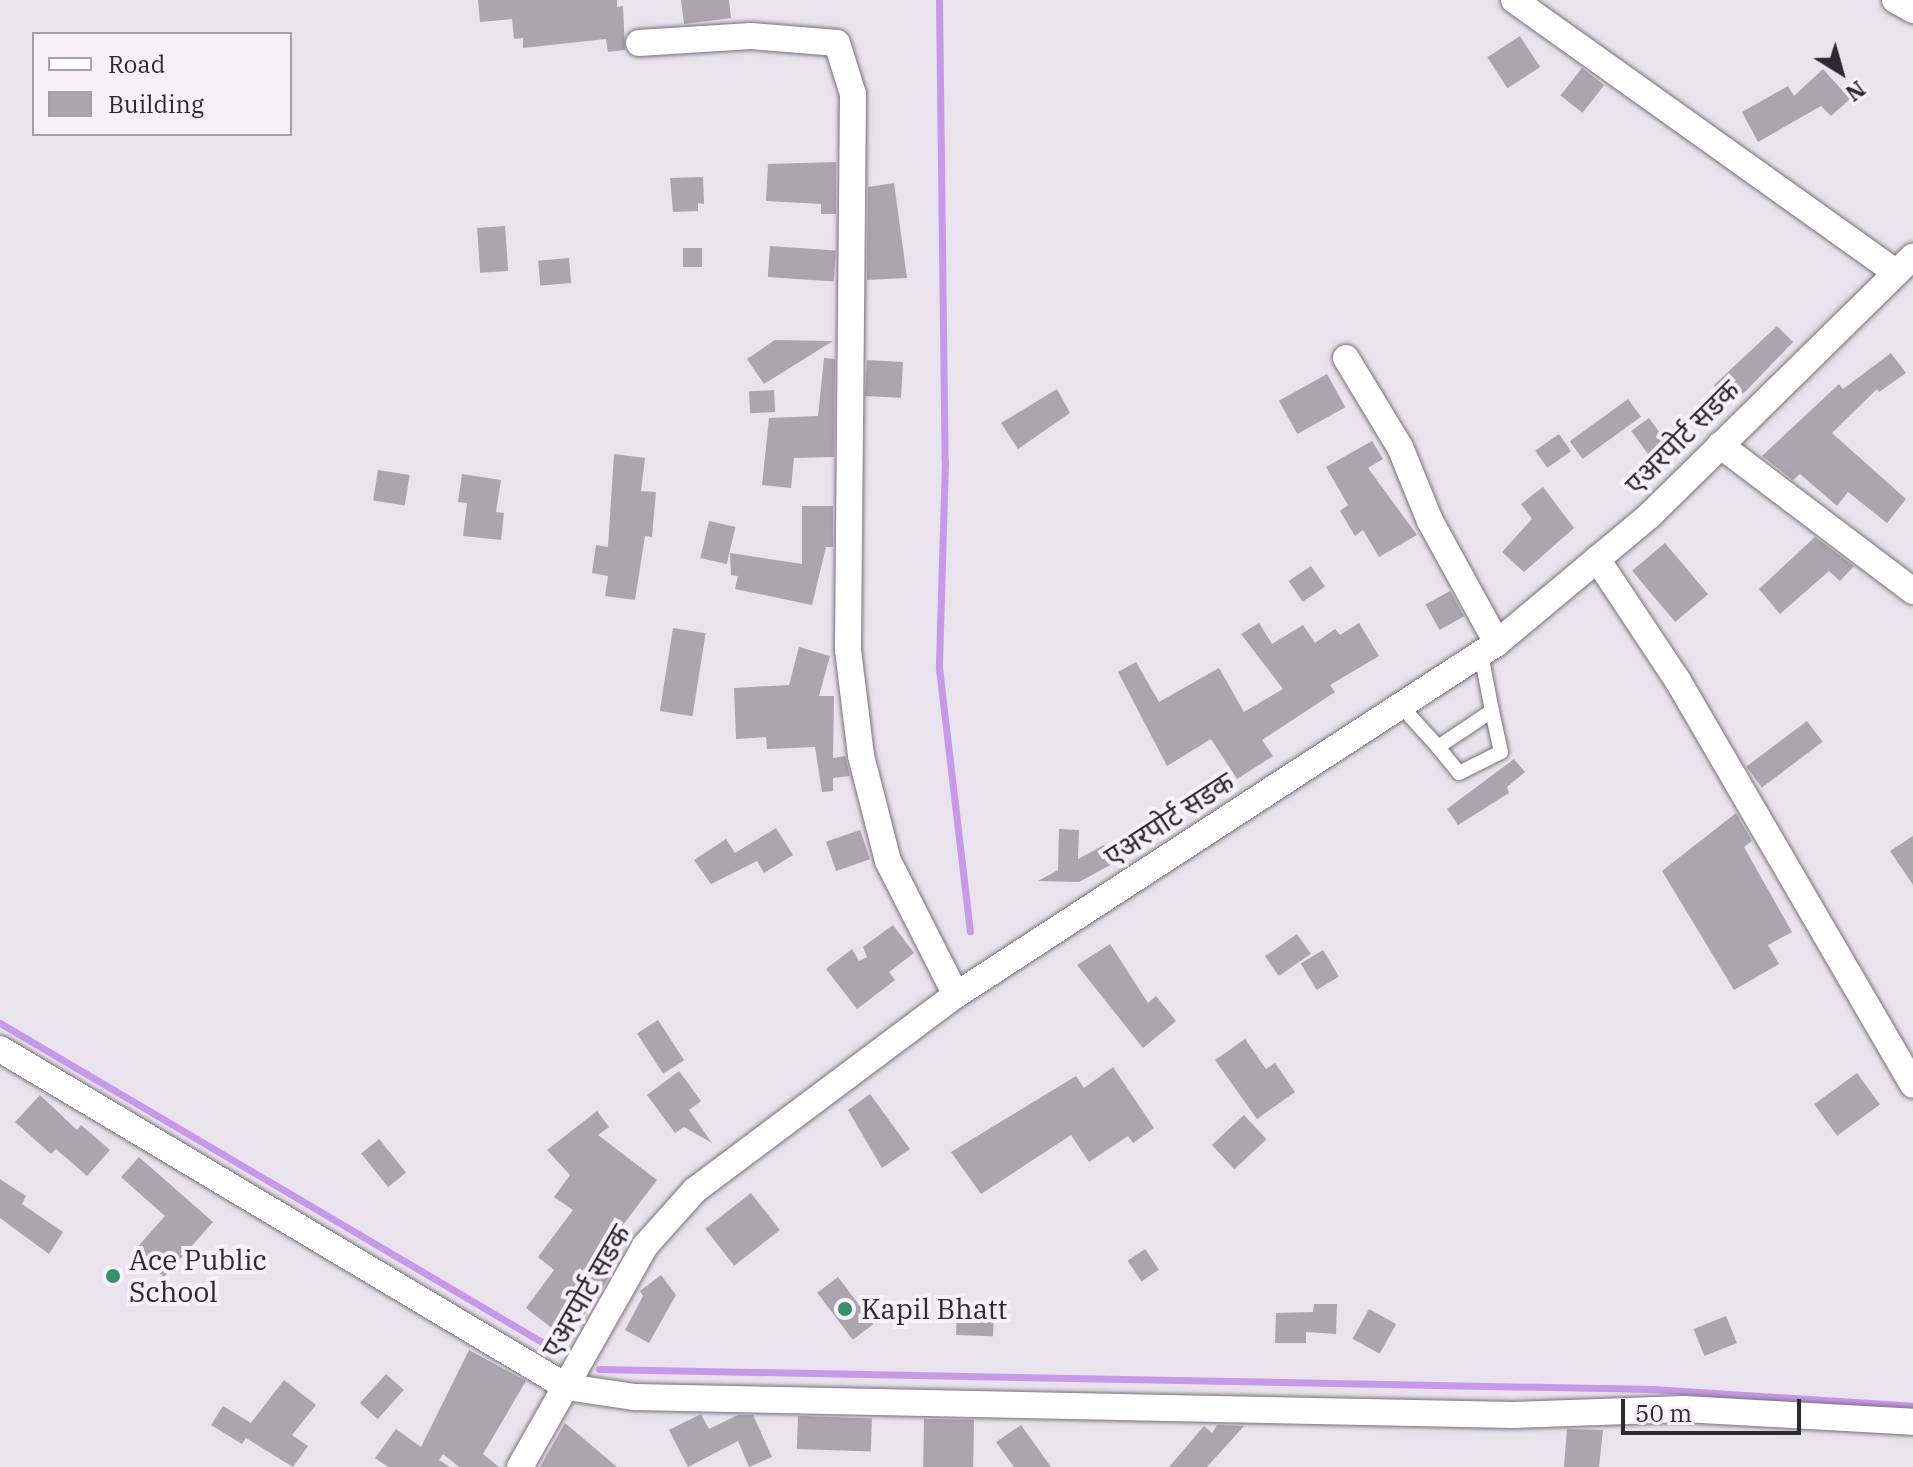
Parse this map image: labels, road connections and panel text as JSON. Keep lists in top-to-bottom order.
{
  "streets": {
    "street": ["एअरपोर्ट सडक"]
  },
  "places": ["Ace Public School", "Kapil Bhatt"],
  "legend": ["Road", "Building"],
  "scale_bar": "50 m",
  "north": "bottom right"
}
